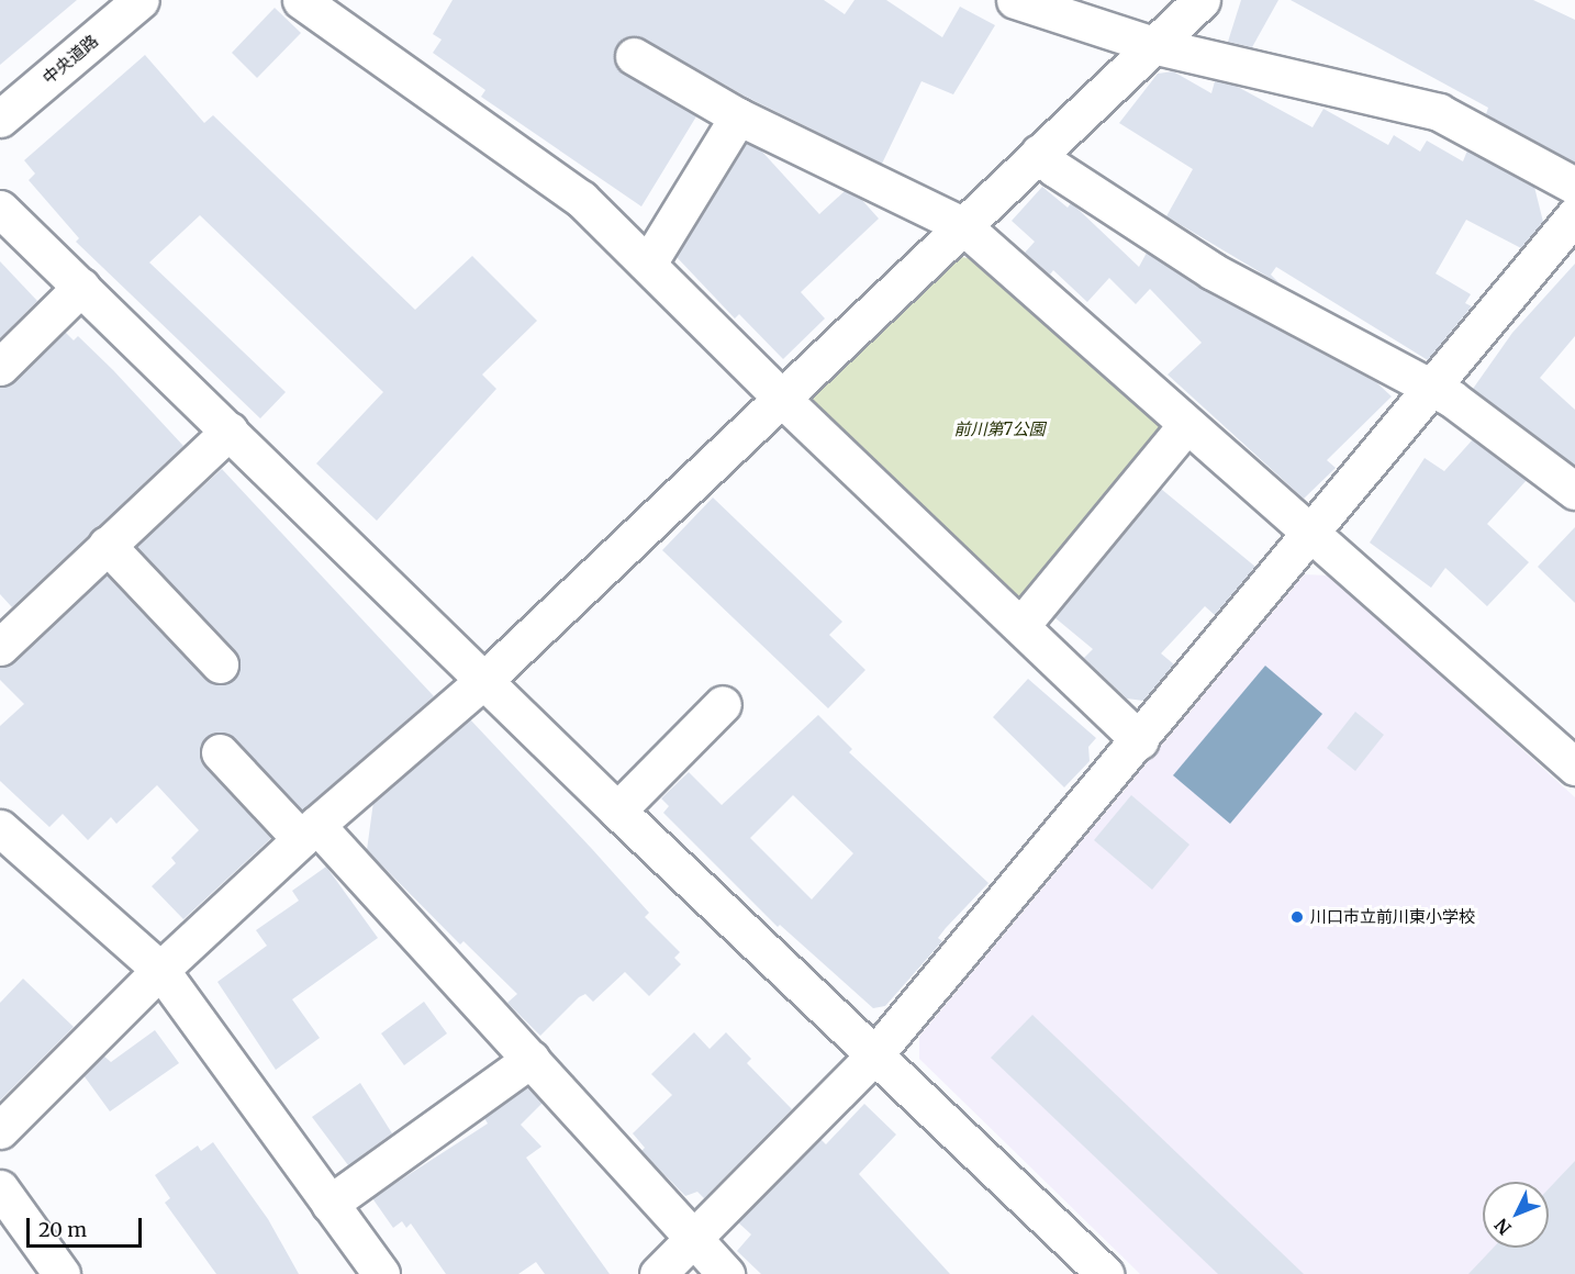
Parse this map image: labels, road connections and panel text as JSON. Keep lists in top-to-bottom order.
{
  "streets": {
    "street": ["中央道路"]
  },
  "parks": ["前川第7公園"],
  "places": ["川口市立前川東小学校"],
  "scale_bar": "20 m",
  "north": "bottom left"
}
